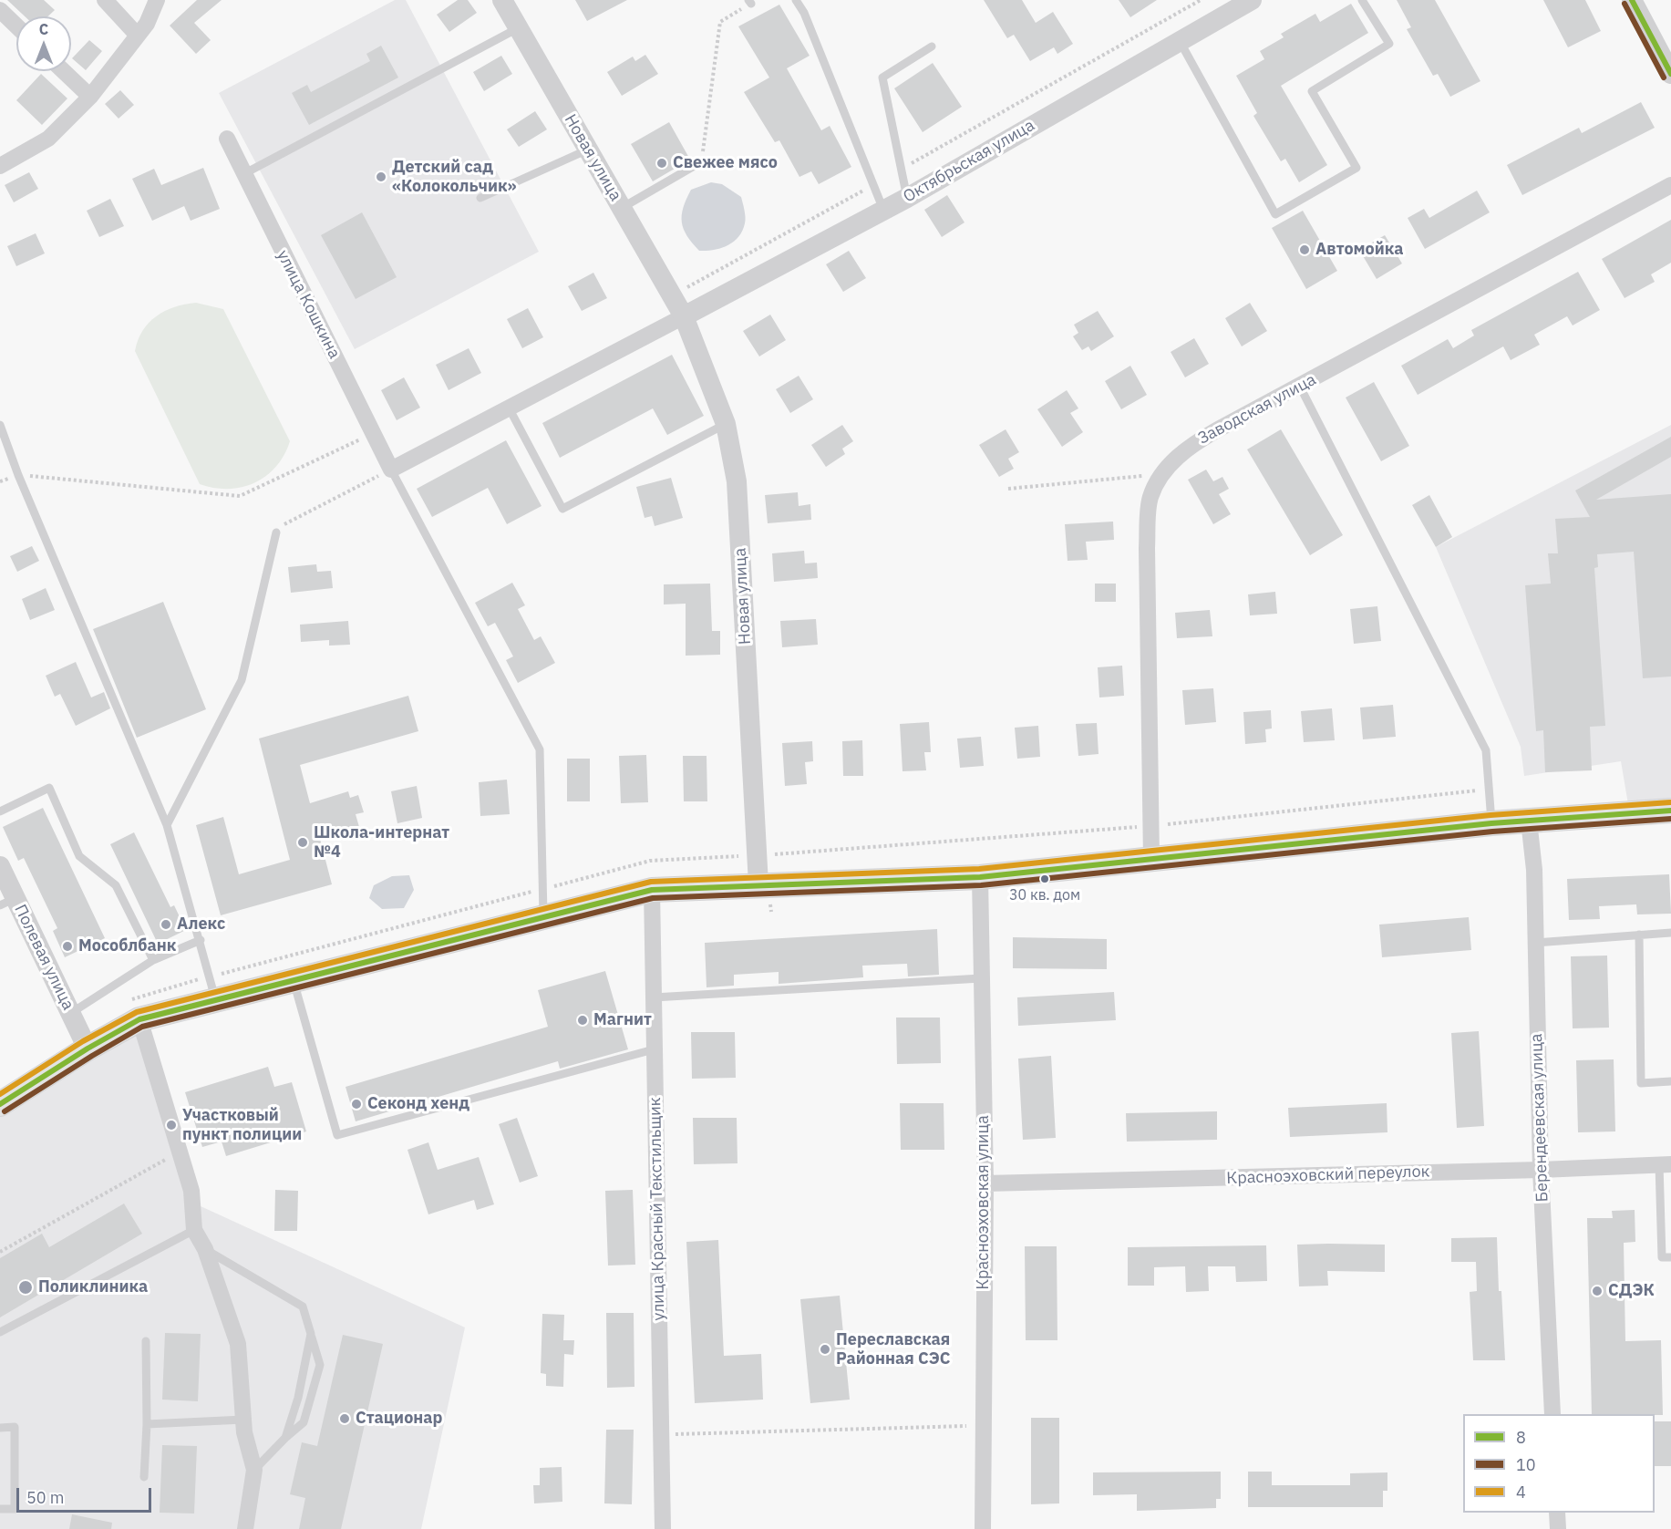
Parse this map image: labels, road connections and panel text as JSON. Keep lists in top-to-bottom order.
{
  "streets": {
    "street": [
      "Новая улица",
      "Октябрьская улица",
      "улица Кошкина",
      "Заводская улица",
      "Полевая улица",
      "Берендеевская улица",
      "Красноэховский переулок",
      "Красноэховская улица",
      "улица Красный Текстильщик"
    ]
  },
  "crossings": [
    ["Новая улица", "Октябрьская улица"],
    ["Берендеевская улица", "Красноэховский переулок"],
    ["Красноэховский переулок", "Красноэховская улица"]
  ],
  "places": [
    "Свежее мясо",
    "Детский сад «Колокольчик»",
    "Автомойка",
    "Школа-интернат №4",
    "30 кв. дом",
    "Алекс",
    "Мособлбанк",
    "Магнит",
    "Секонд хенд",
    "Участковый пункт полиции",
    "Поликлиника",
    "СДЭК",
    "Переславская Районная СЭС",
    "Стационар"
  ],
  "lines": ["transit line 8", "transit line 10", "transit line 4"],
  "legend": ["8", "10", "4"],
  "scale_bar": "50 m",
  "north": "top"
}
